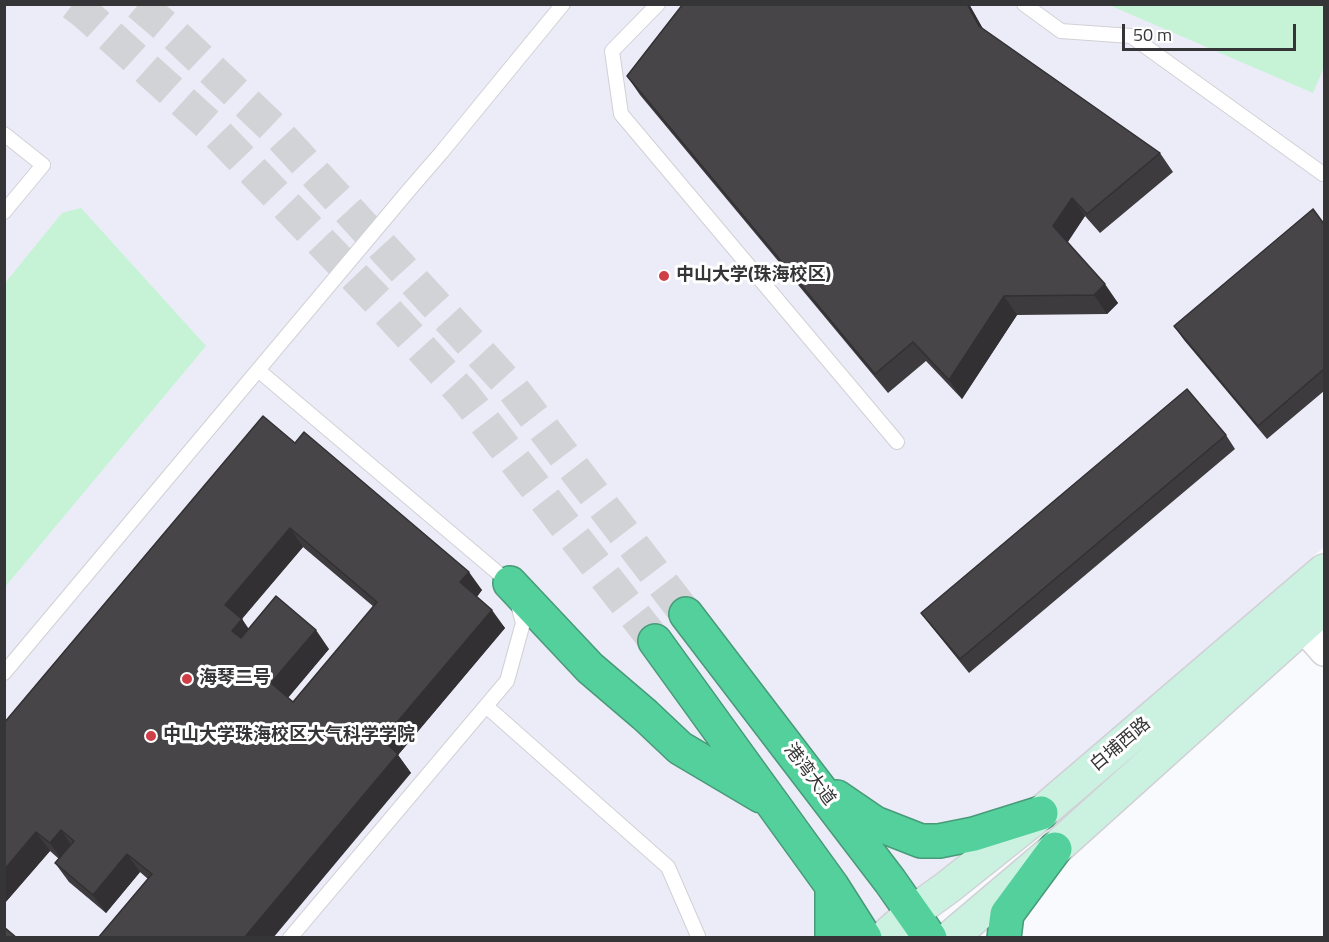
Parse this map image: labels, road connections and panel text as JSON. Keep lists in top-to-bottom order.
{
  "streets": {
    "highway": ["港湾大道"],
    "main road": ["白埔西路"]
  },
  "crossings": [
    ["白埔西路", "港湾大道"]
  ],
  "places": ["中山大学(珠海校区)", "海琴二号", "中山大学珠海校区大气科学学院"],
  "scale_bar": "50 m"
}
